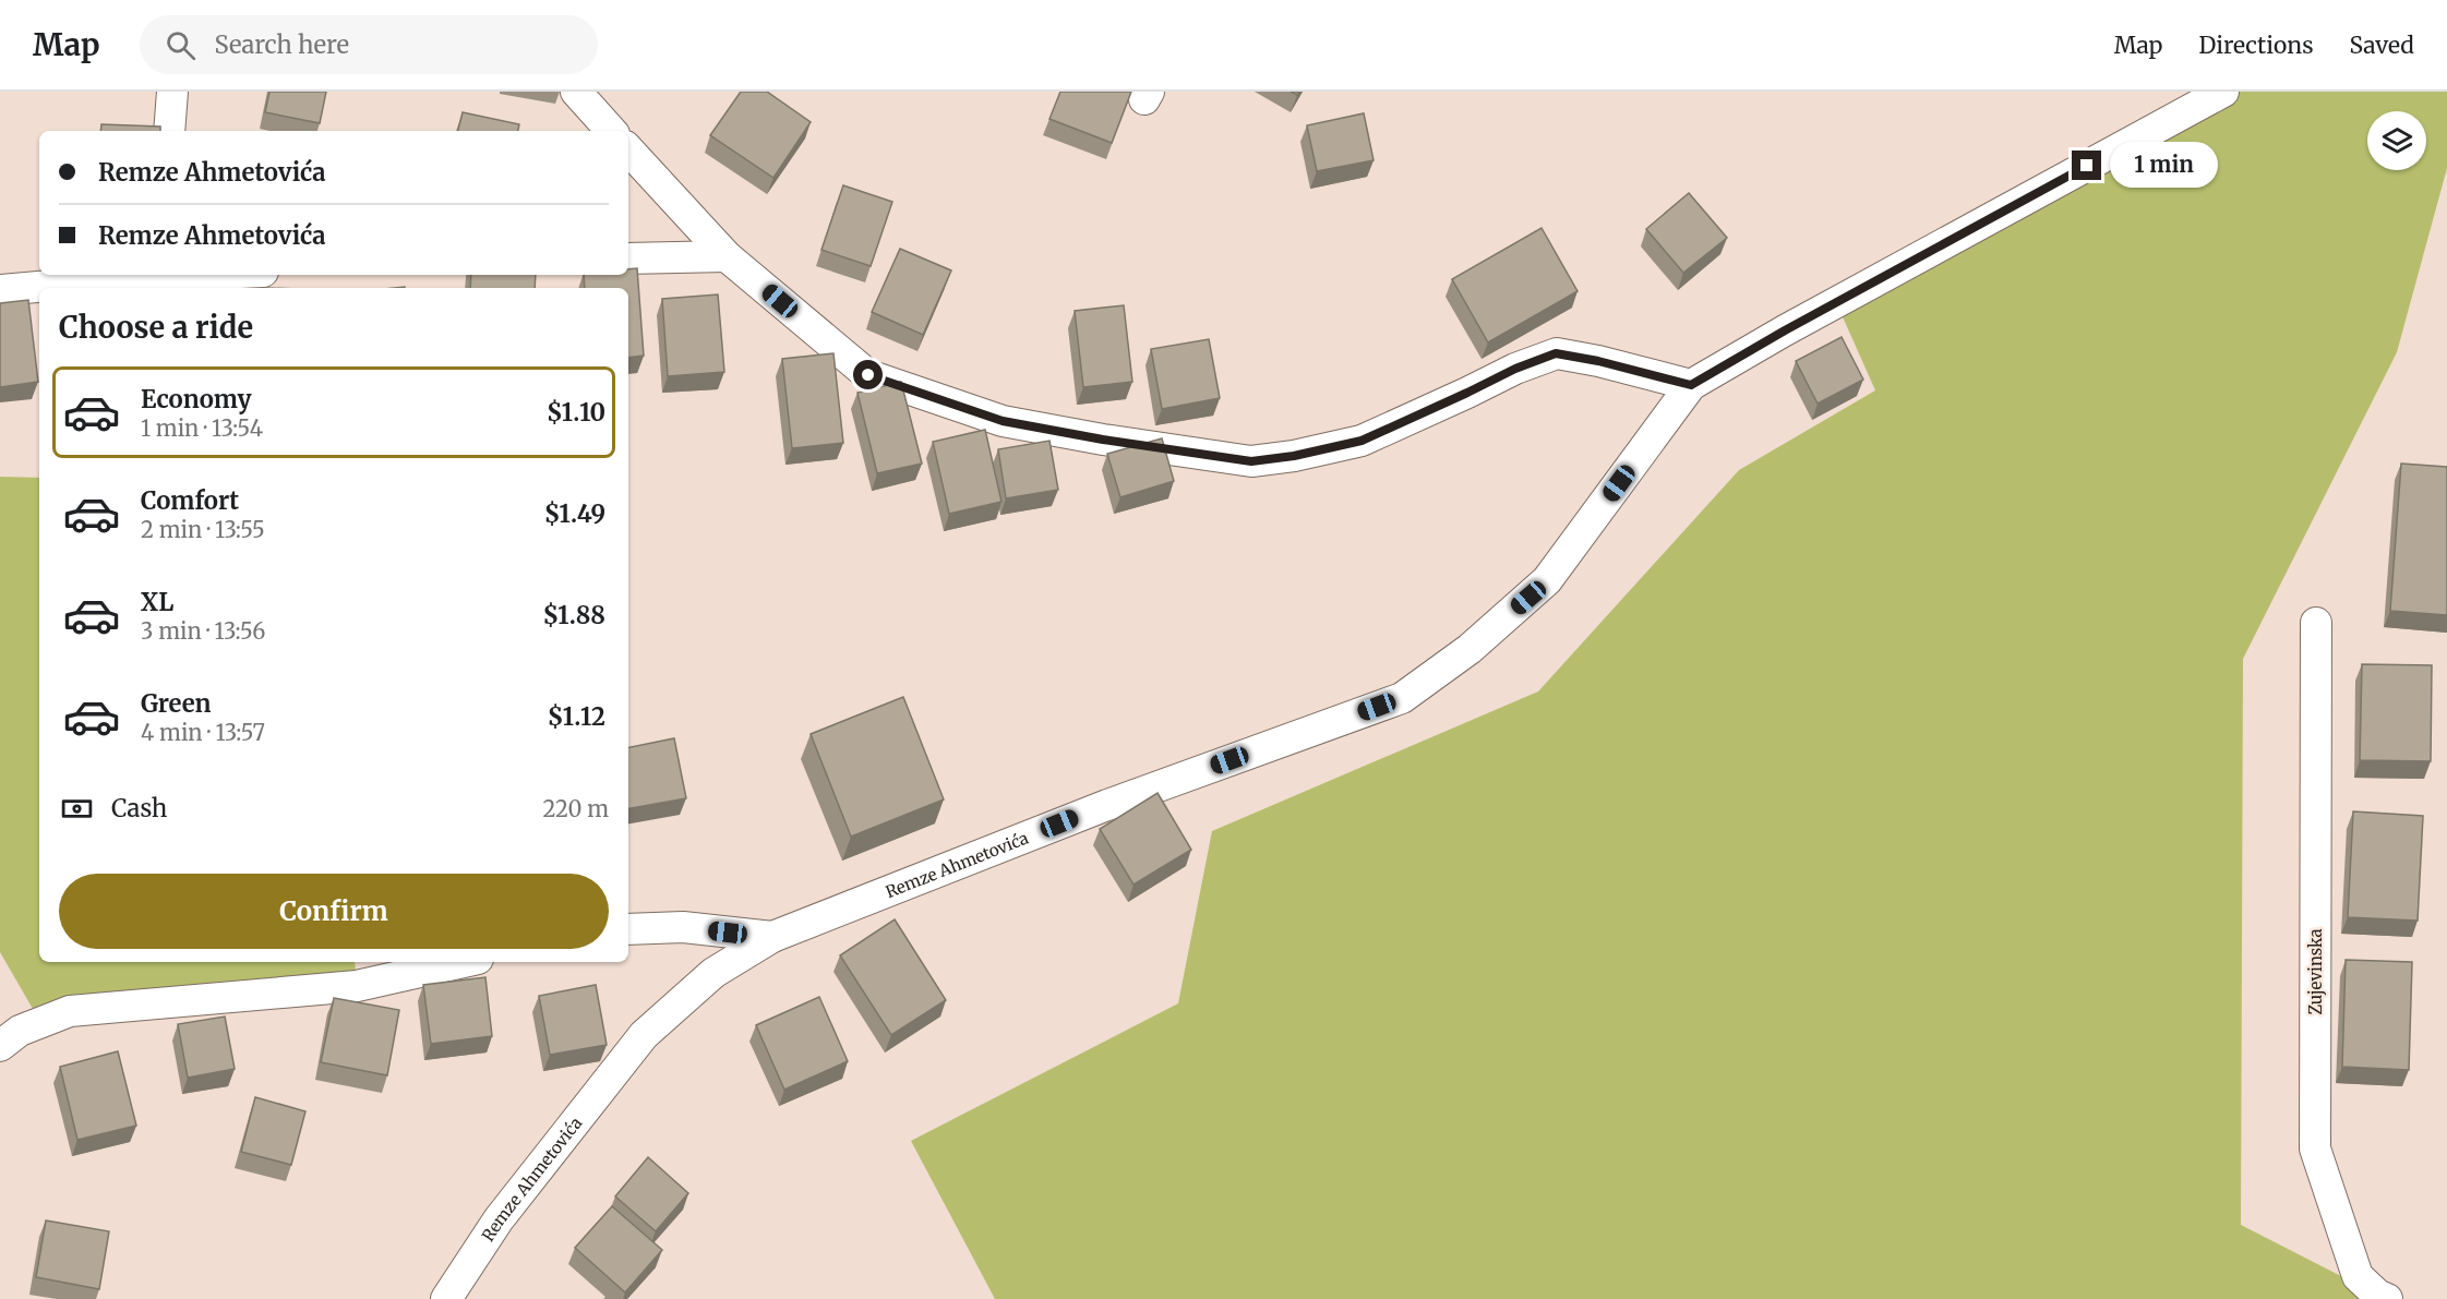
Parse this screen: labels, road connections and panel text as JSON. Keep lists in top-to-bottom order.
{
  "streets": {
    "street": ["Remze Ahmetovića", "Zujevinska"]
  },
  "page": {
    "header": "Map",
    "search": "Search here",
    "nav": ["Map", "Directions", "Saved"],
    "banner": ["Remze Ahmetovića", "Remze Ahmetovića"],
    "bubble": "1 min",
    "heading": "Choose a ride",
    "list": [
      {
        "name": "Economy",
        "note": "1 min · 13:54",
        "value": "$1.10"
      },
      {
        "name": "Comfort",
        "note": "2 min · 13:55",
        "value": "$1.49"
      },
      {
        "name": "XL",
        "note": "3 min · 13:56",
        "value": "$1.88"
      },
      {
        "name": "Green",
        "note": "4 min · 13:57",
        "value": "$1.12"
      }
    ],
    "pay": ["Cash", "220 m"],
    "buttons": "Confirm"
  }
}
